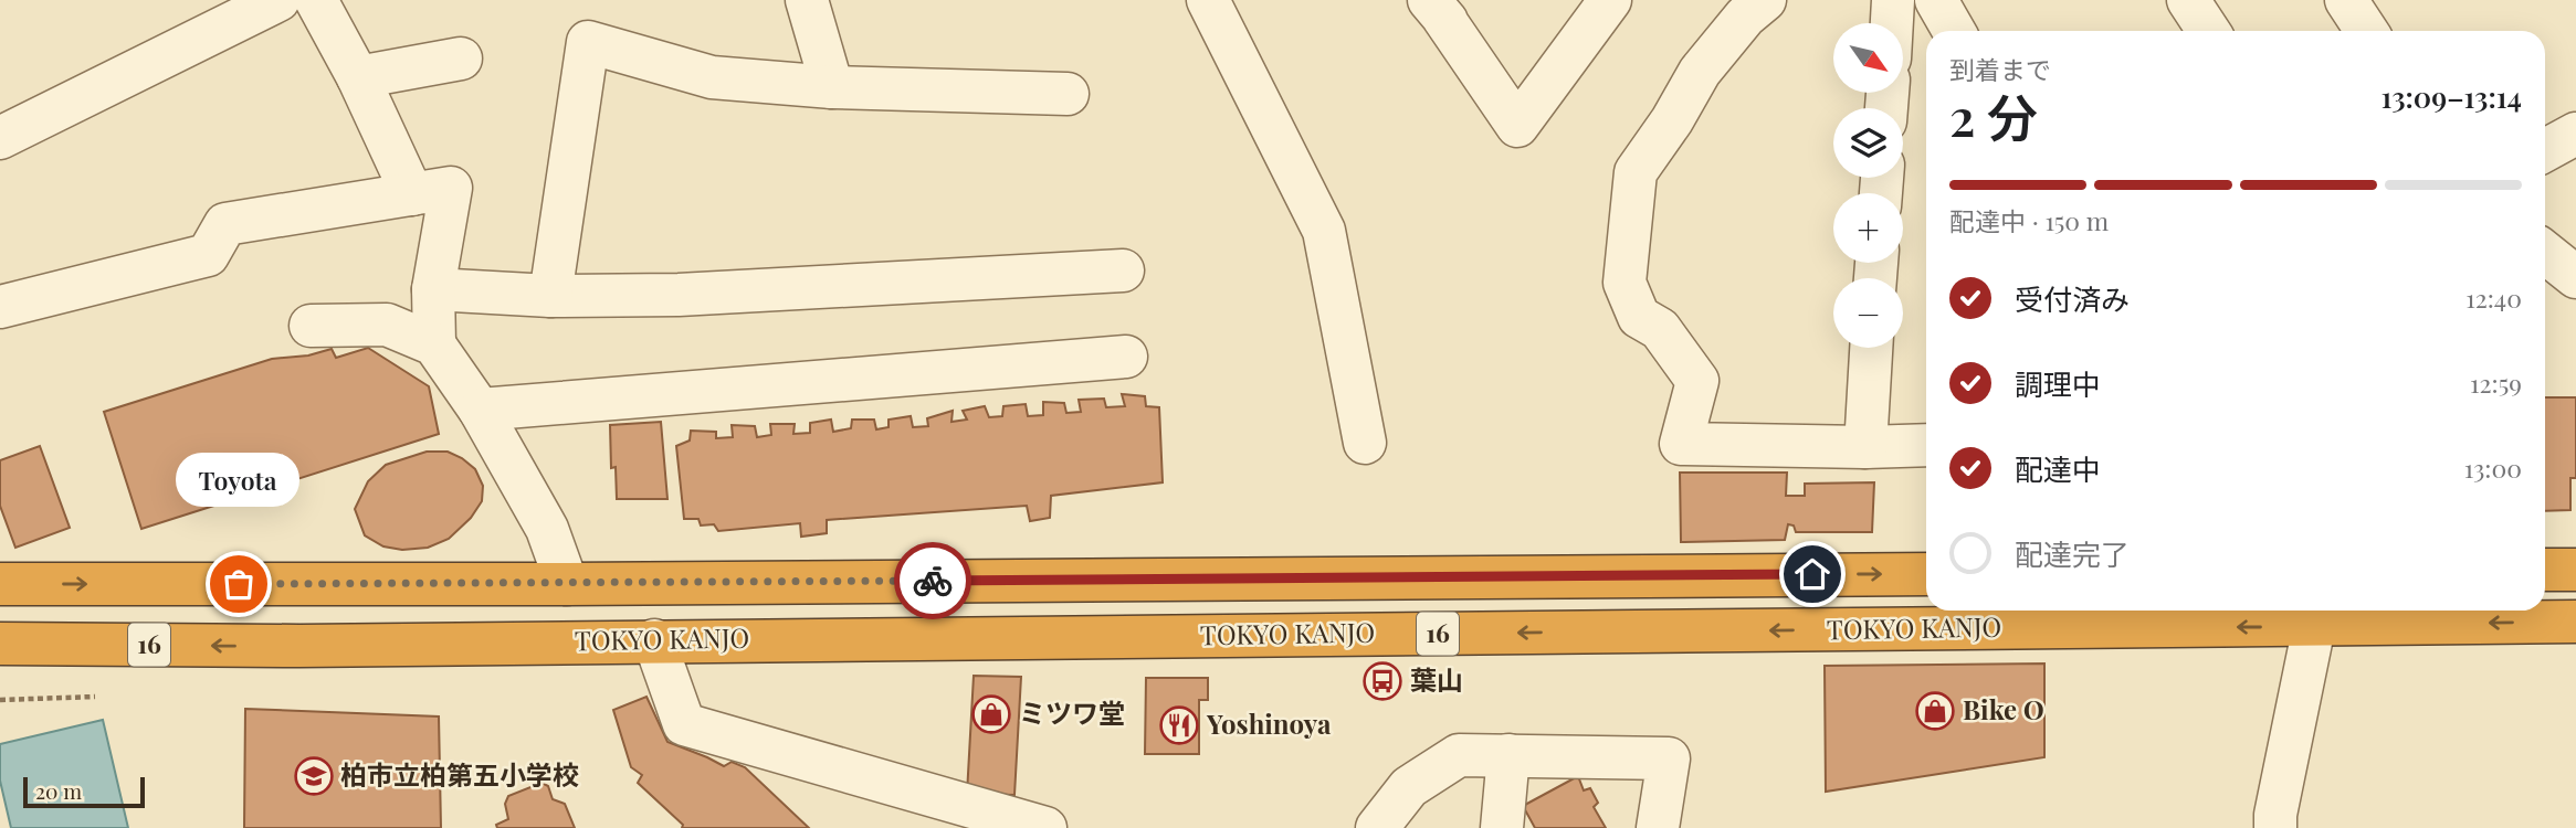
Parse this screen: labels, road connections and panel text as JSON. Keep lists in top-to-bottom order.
{
  "streets": {
    "highway": ["TOKYO KANJO", "16"]
  },
  "places": {
    "other": ["Toyota"],
    "bus stop": ["葉山"],
    "shop": ["Bike O", "ミツワ堂"],
    "restaurant": ["Yoshinoya"],
    "school or university": ["柏市立柏第五小学校"]
  },
  "scale_bar": "20 m",
  "north": "bottom right",
  "page": {
    "map_buttons": ["+", "−"],
    "heading": ["2 分", "到着まで", "13:09–13:14"],
    "bar": "配達中 · 150 m",
    "list": [
      ["受付済み", "12:40"],
      ["調理中", "12:59"],
      ["配達中", "13:00"],
      "配達完了"
    ],
    "bubble": "Toyota",
    "scale": "20 m"
  }
}
